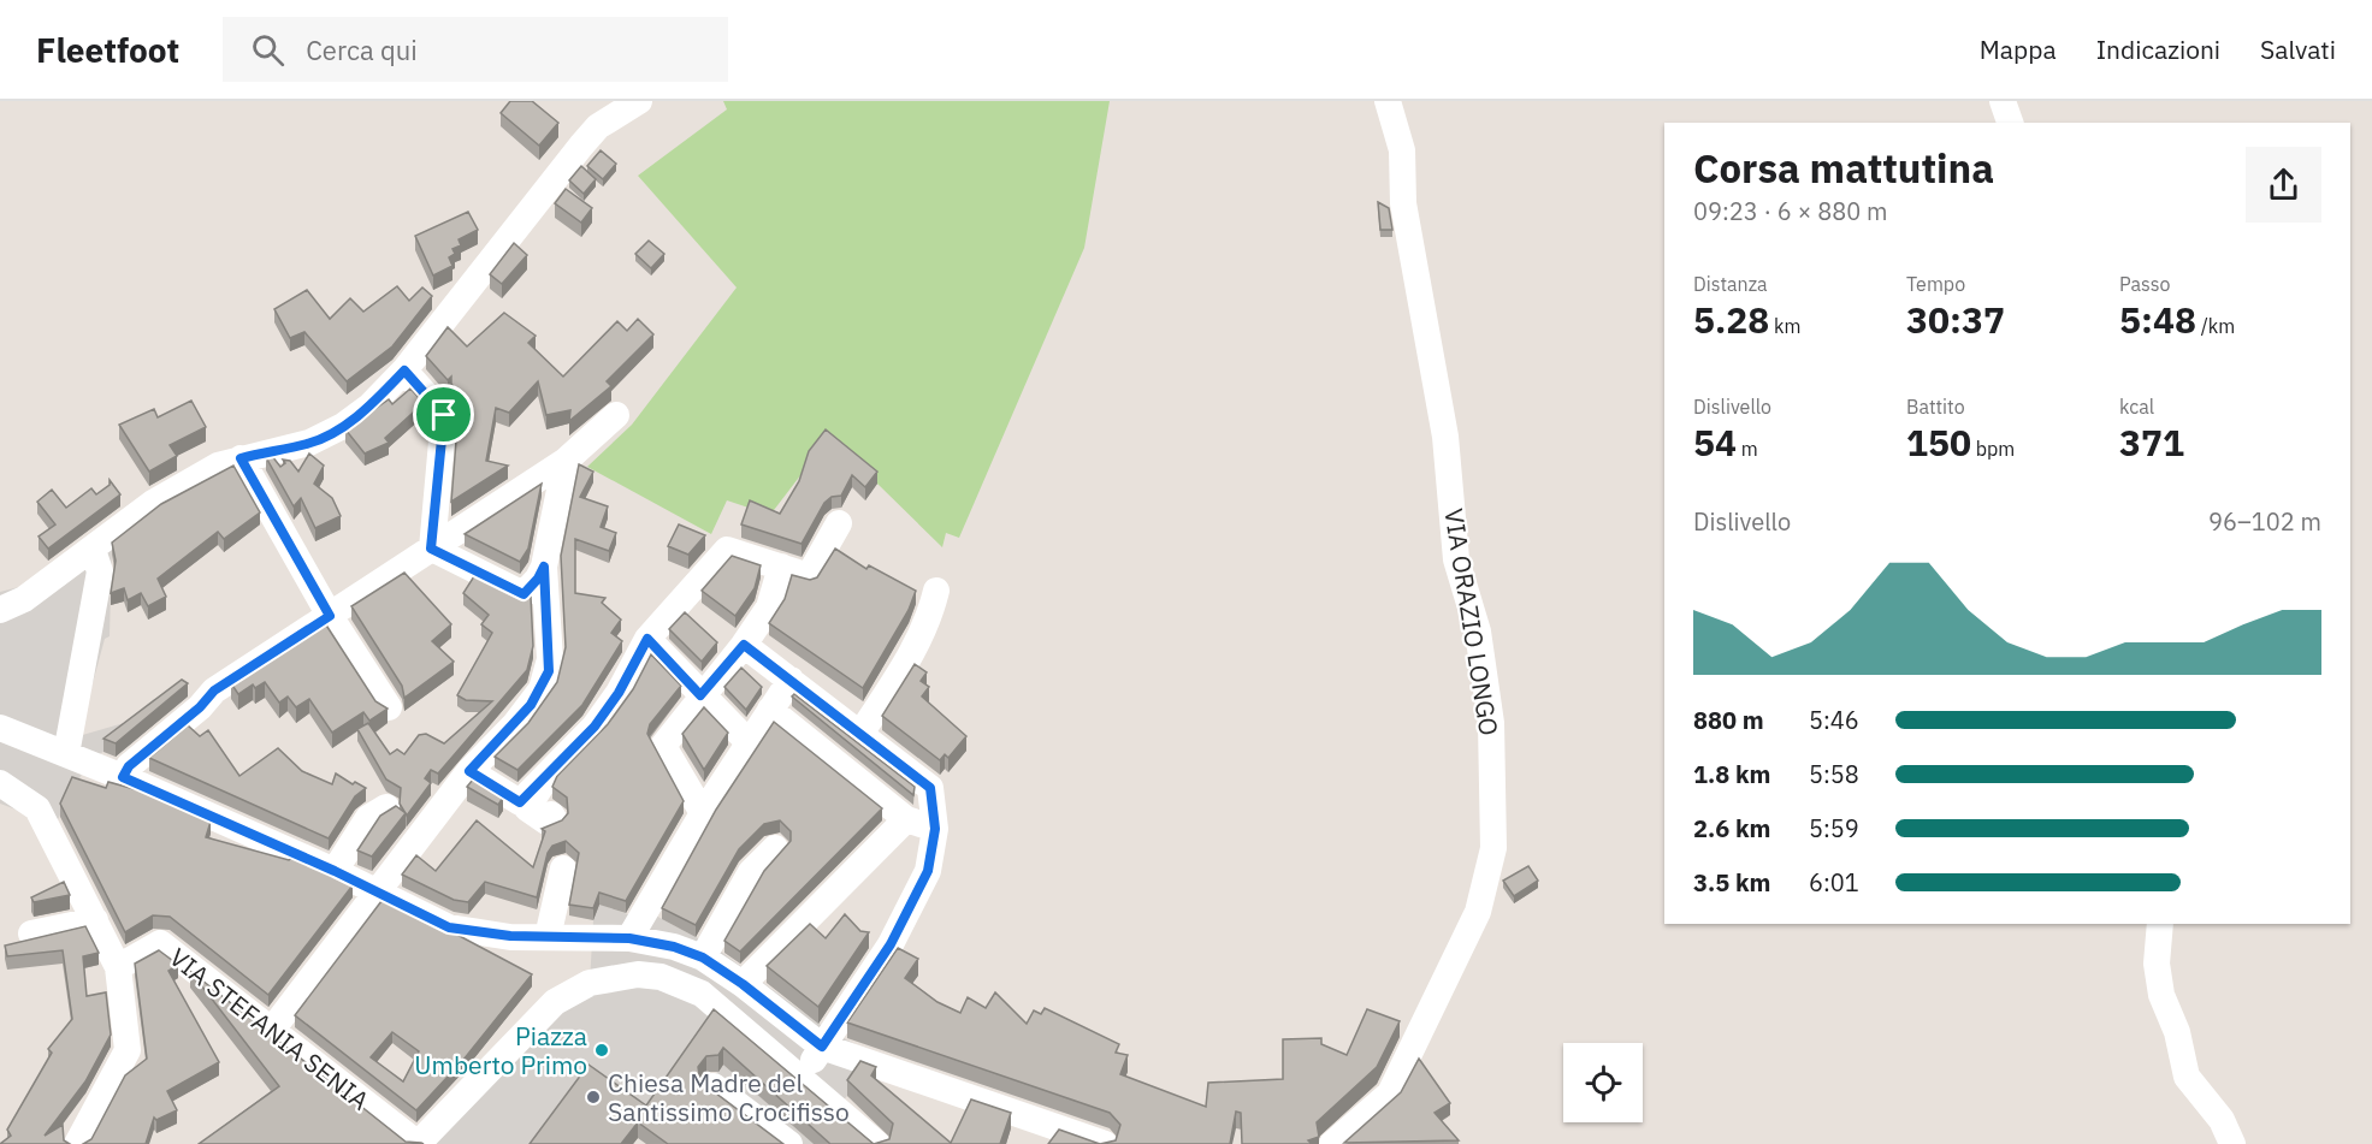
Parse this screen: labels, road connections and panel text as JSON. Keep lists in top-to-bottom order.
{
  "streets": {
    "street": ["VIA ORAZIO LONGO", "VIA STEFANIA SENIA"]
  },
  "places": ["Piazza Umberto Primo", "Chiesa Madre del Santissimo Crocifisso"],
  "page": {
    "header": "Fleetfoot",
    "search": "Cerca qui",
    "nav": ["Mappa", "Indicazioni", "Salvati"],
    "heading": ["Corsa mattutina", "09:23 · 6 × 880 m"],
    "stats": [
      ["Distanza", "5.28 km"],
      ["Tempo", "30:37"],
      ["Passo", "5:48 /km"],
      ["Dislivello", "54 m"],
      ["Battito", "150 bpm"],
      ["kcal", "371"]
    ],
    "chart": ["Dislivello", "96–102 m"],
    "list": [
      {
        "name": "880 m",
        "note": "5:46"
      },
      {
        "name": "1.8 km",
        "note": "5:58"
      },
      {
        "name": "2.6 km",
        "note": "5:59"
      },
      {
        "name": "3.5 km",
        "note": "6:01"
      }
    ]
  }
}
